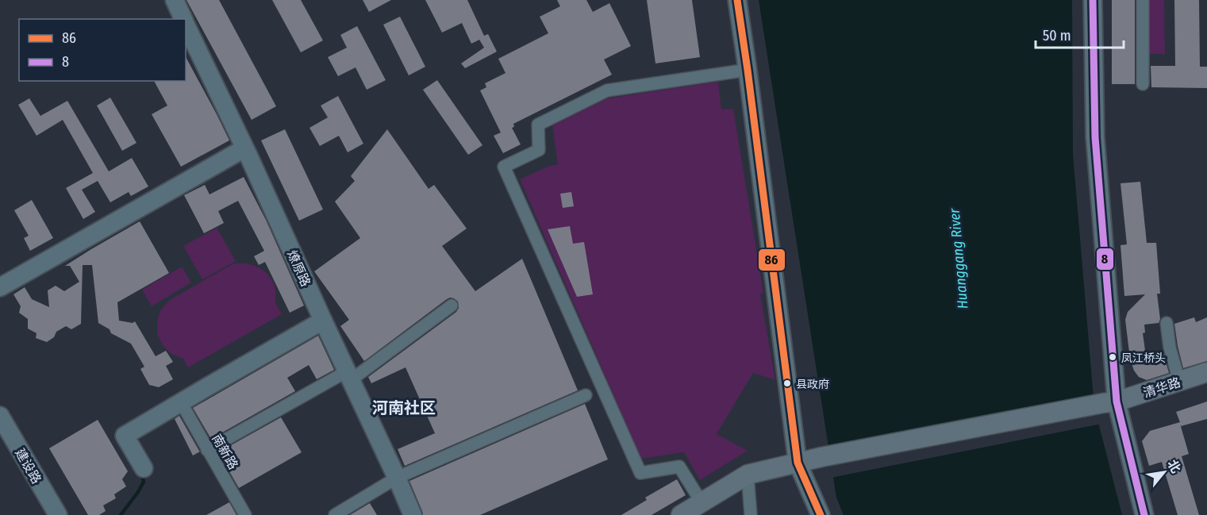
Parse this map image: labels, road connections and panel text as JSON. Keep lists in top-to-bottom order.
{
  "streets": {
    "main road": ["燎原路", "清华路", "建设路"],
    "street": ["南新路"]
  },
  "districts": ["河南社区"],
  "water": ["Huanggang River"],
  "places": ["凤江桥头", "县政府"],
  "lines": ["transit line 86", "transit line 8"],
  "legend": ["86", "8"],
  "scale_bar": "50 m",
  "north": "top right"
}
